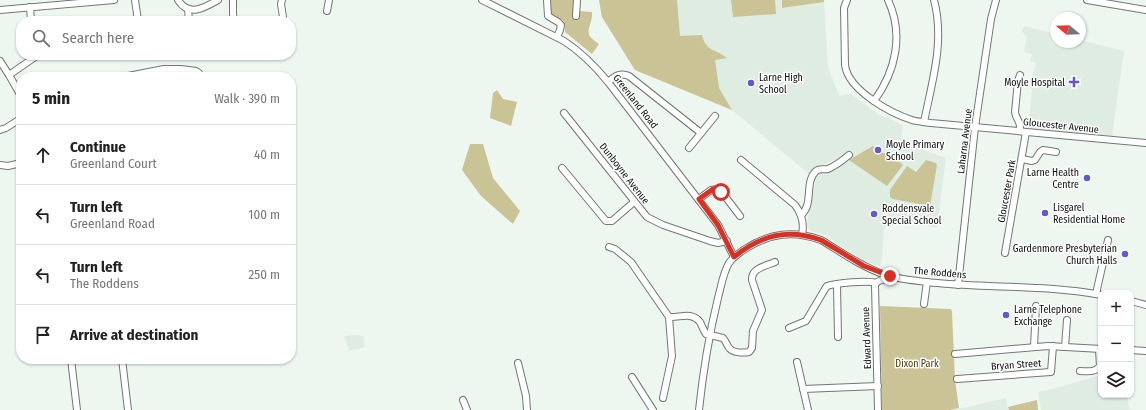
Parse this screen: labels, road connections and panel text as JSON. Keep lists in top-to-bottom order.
{
  "streets": {
    "street": [
      "Greenland Road",
      "Gloucester Avenue",
      "Laharna Avenue",
      "Dunboyne Avenue",
      "Gloucester Park",
      "The Roddens",
      "Edward Avenue",
      "Bryan Street"
    ]
  },
  "crossings": [
    ["Greenland Road", "Dunboyne Avenue"],
    ["Greenland Road", "The Roddens"],
    ["Gloucester Avenue", "Laharna Avenue"],
    ["Gloucester Avenue", "Gloucester Park"],
    ["Laharna Avenue", "The Roddens"]
  ],
  "parks": ["Dixon Park"],
  "places": {
    "health": ["Moyle Hospital"],
    "other": [
      "Larne High School",
      "Moyle Primary School",
      "Larne Health Centre",
      "Lisgarel Residential Home",
      "Roddensvale Special School",
      "Gardenmore Presbyterian Church Halls",
      "Larne Telephone Exchange"
    ]
  },
  "north": "left",
  "page": {
    "search": "Search here",
    "heading": ["5 min", "Walk · 390 m"],
    "list": [
      ["Continue", "Greenland Court", "40 m"],
      ["Turn left", "Greenland Road", "100 m"],
      ["Turn left", "The Roddens", "250 m"],
      "Arrive at destination"
    ],
    "map_buttons": ["+", "−"]
  }
}
